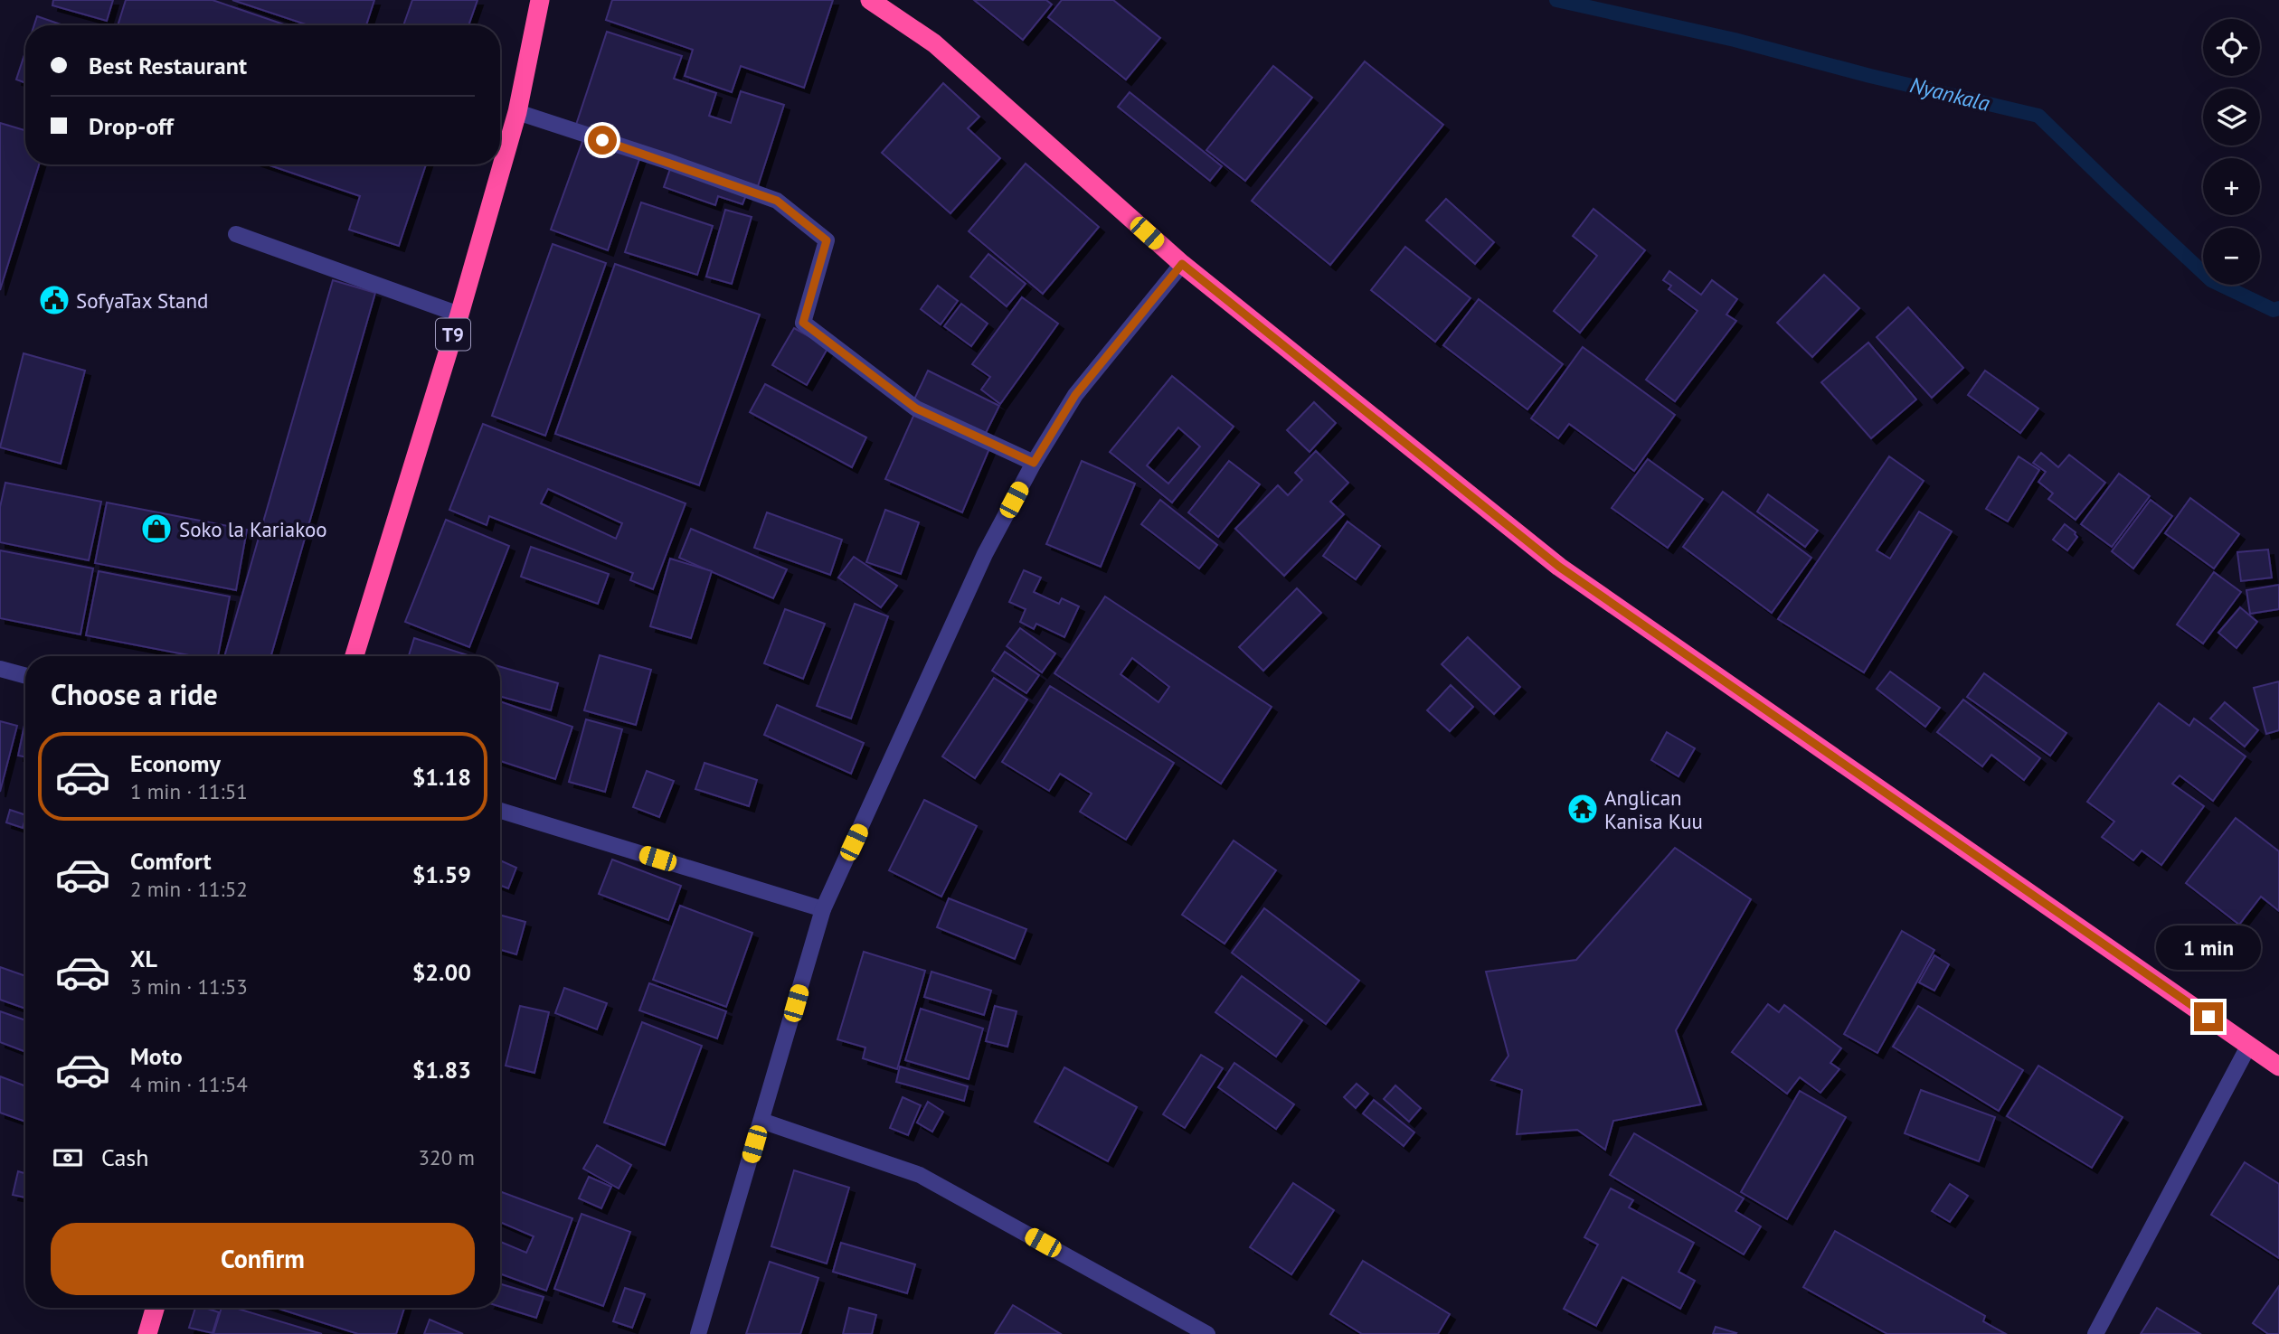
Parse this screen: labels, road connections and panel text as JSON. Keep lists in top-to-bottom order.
{
  "streets": {
    "highway": ["T9"]
  },
  "water": ["Nyankala"],
  "places": {
    "public building": ["SofyaTax Stand"],
    "shop": ["Soko la Kariakoo"],
    "temple": ["Anglican Kanisa Kuu"]
  },
  "page": {
    "map_buttons": ["+", "−"],
    "banner": ["Best Restaurant", "Drop-off"],
    "heading": "Choose a ride",
    "list": [
      {
        "name": "Economy",
        "note": "1 min · 11:51",
        "value": "$1.18"
      },
      {
        "name": "Comfort",
        "note": "2 min · 11:52",
        "value": "$1.59"
      },
      {
        "name": "XL",
        "note": "3 min · 11:53",
        "value": "$2.00"
      },
      {
        "name": "Moto",
        "note": "4 min · 11:54",
        "value": "$1.83"
      }
    ],
    "bubble": "1 min",
    "pay": ["Cash", "320 m"],
    "buttons": "Confirm"
  }
}
